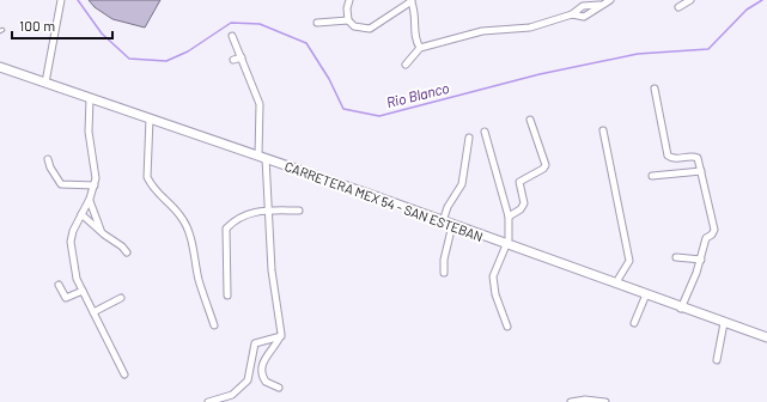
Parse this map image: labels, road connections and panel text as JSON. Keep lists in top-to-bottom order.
{
  "streets": {
    "street": ["CARRETERA MEX 54 - SAN ESTEBAN"]
  },
  "water": ["Rio Blanco"],
  "scale_bar": "100 m"
}
